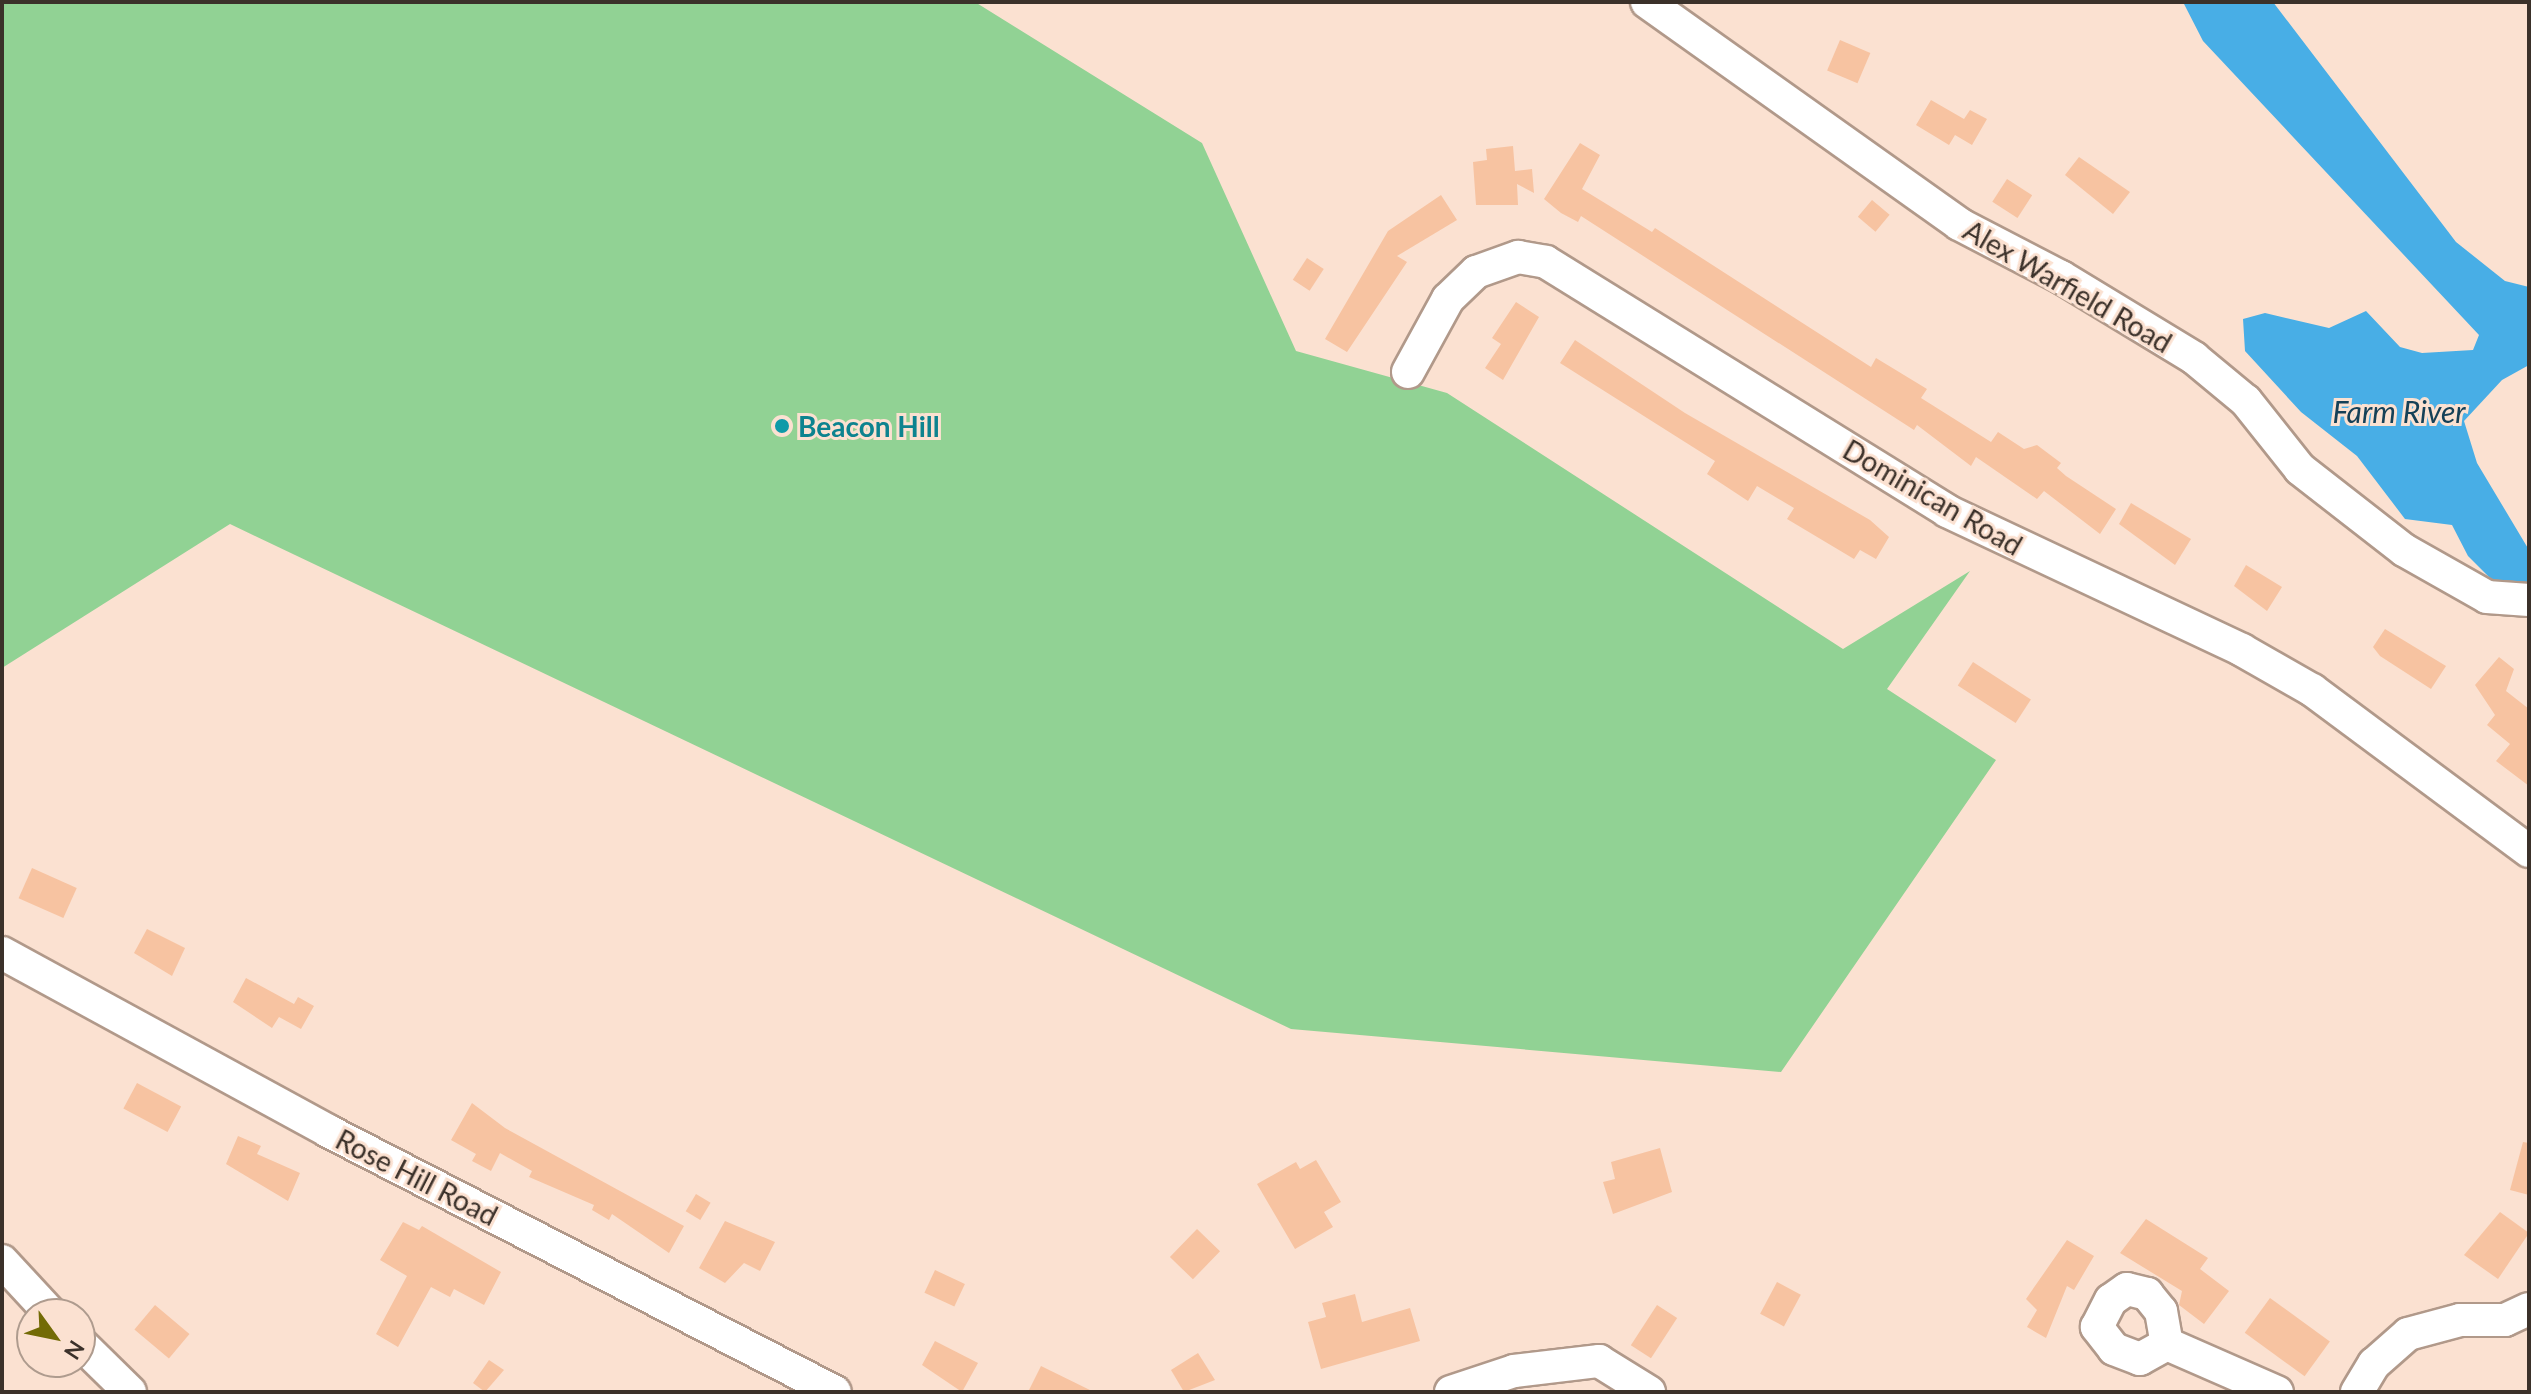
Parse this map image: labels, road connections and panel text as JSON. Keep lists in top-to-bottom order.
{
  "streets": {
    "street": ["Alex Warfield Road", "Dominican Road", "Rose Hill Road"]
  },
  "water": ["Farm River"],
  "places": ["Beacon Hill"],
  "north": "bottom right"
}
